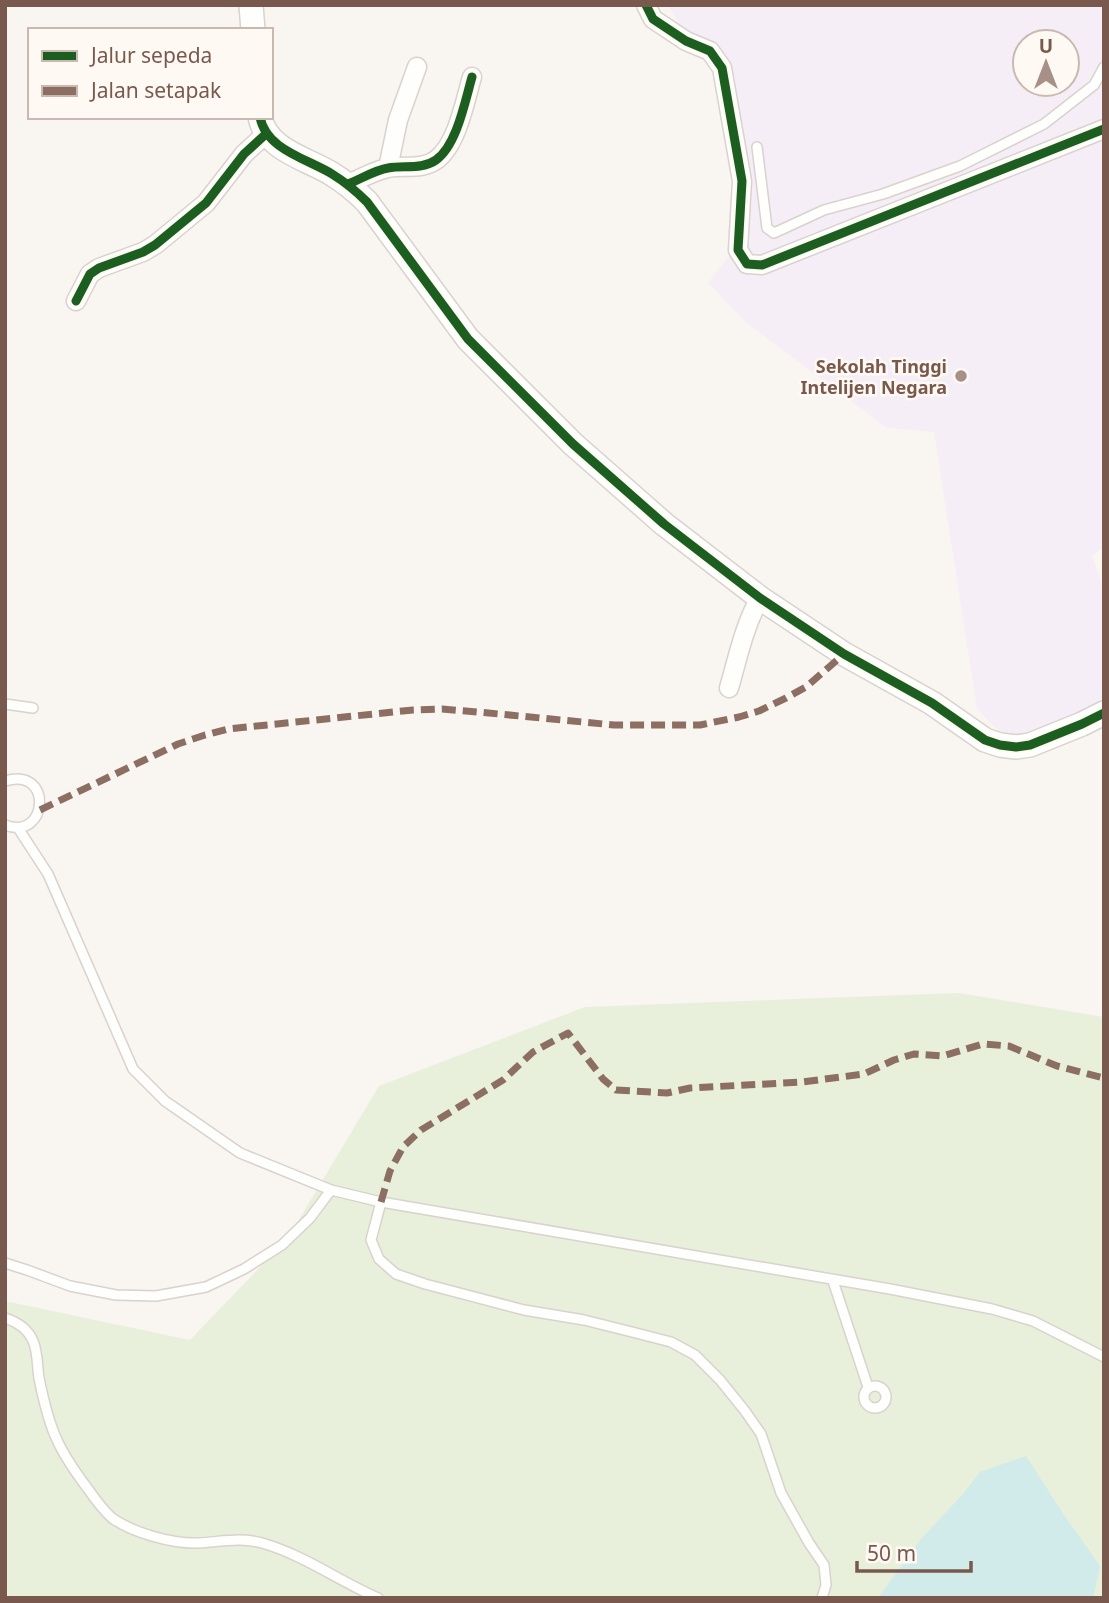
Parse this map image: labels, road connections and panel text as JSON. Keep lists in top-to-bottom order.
{
  "places": ["Sekolah Tinggi Intelijen Negara"],
  "legend": ["Jalur sepeda", "Jalan setapak"],
  "scale_bar": "50 m",
  "north": "top"
}
